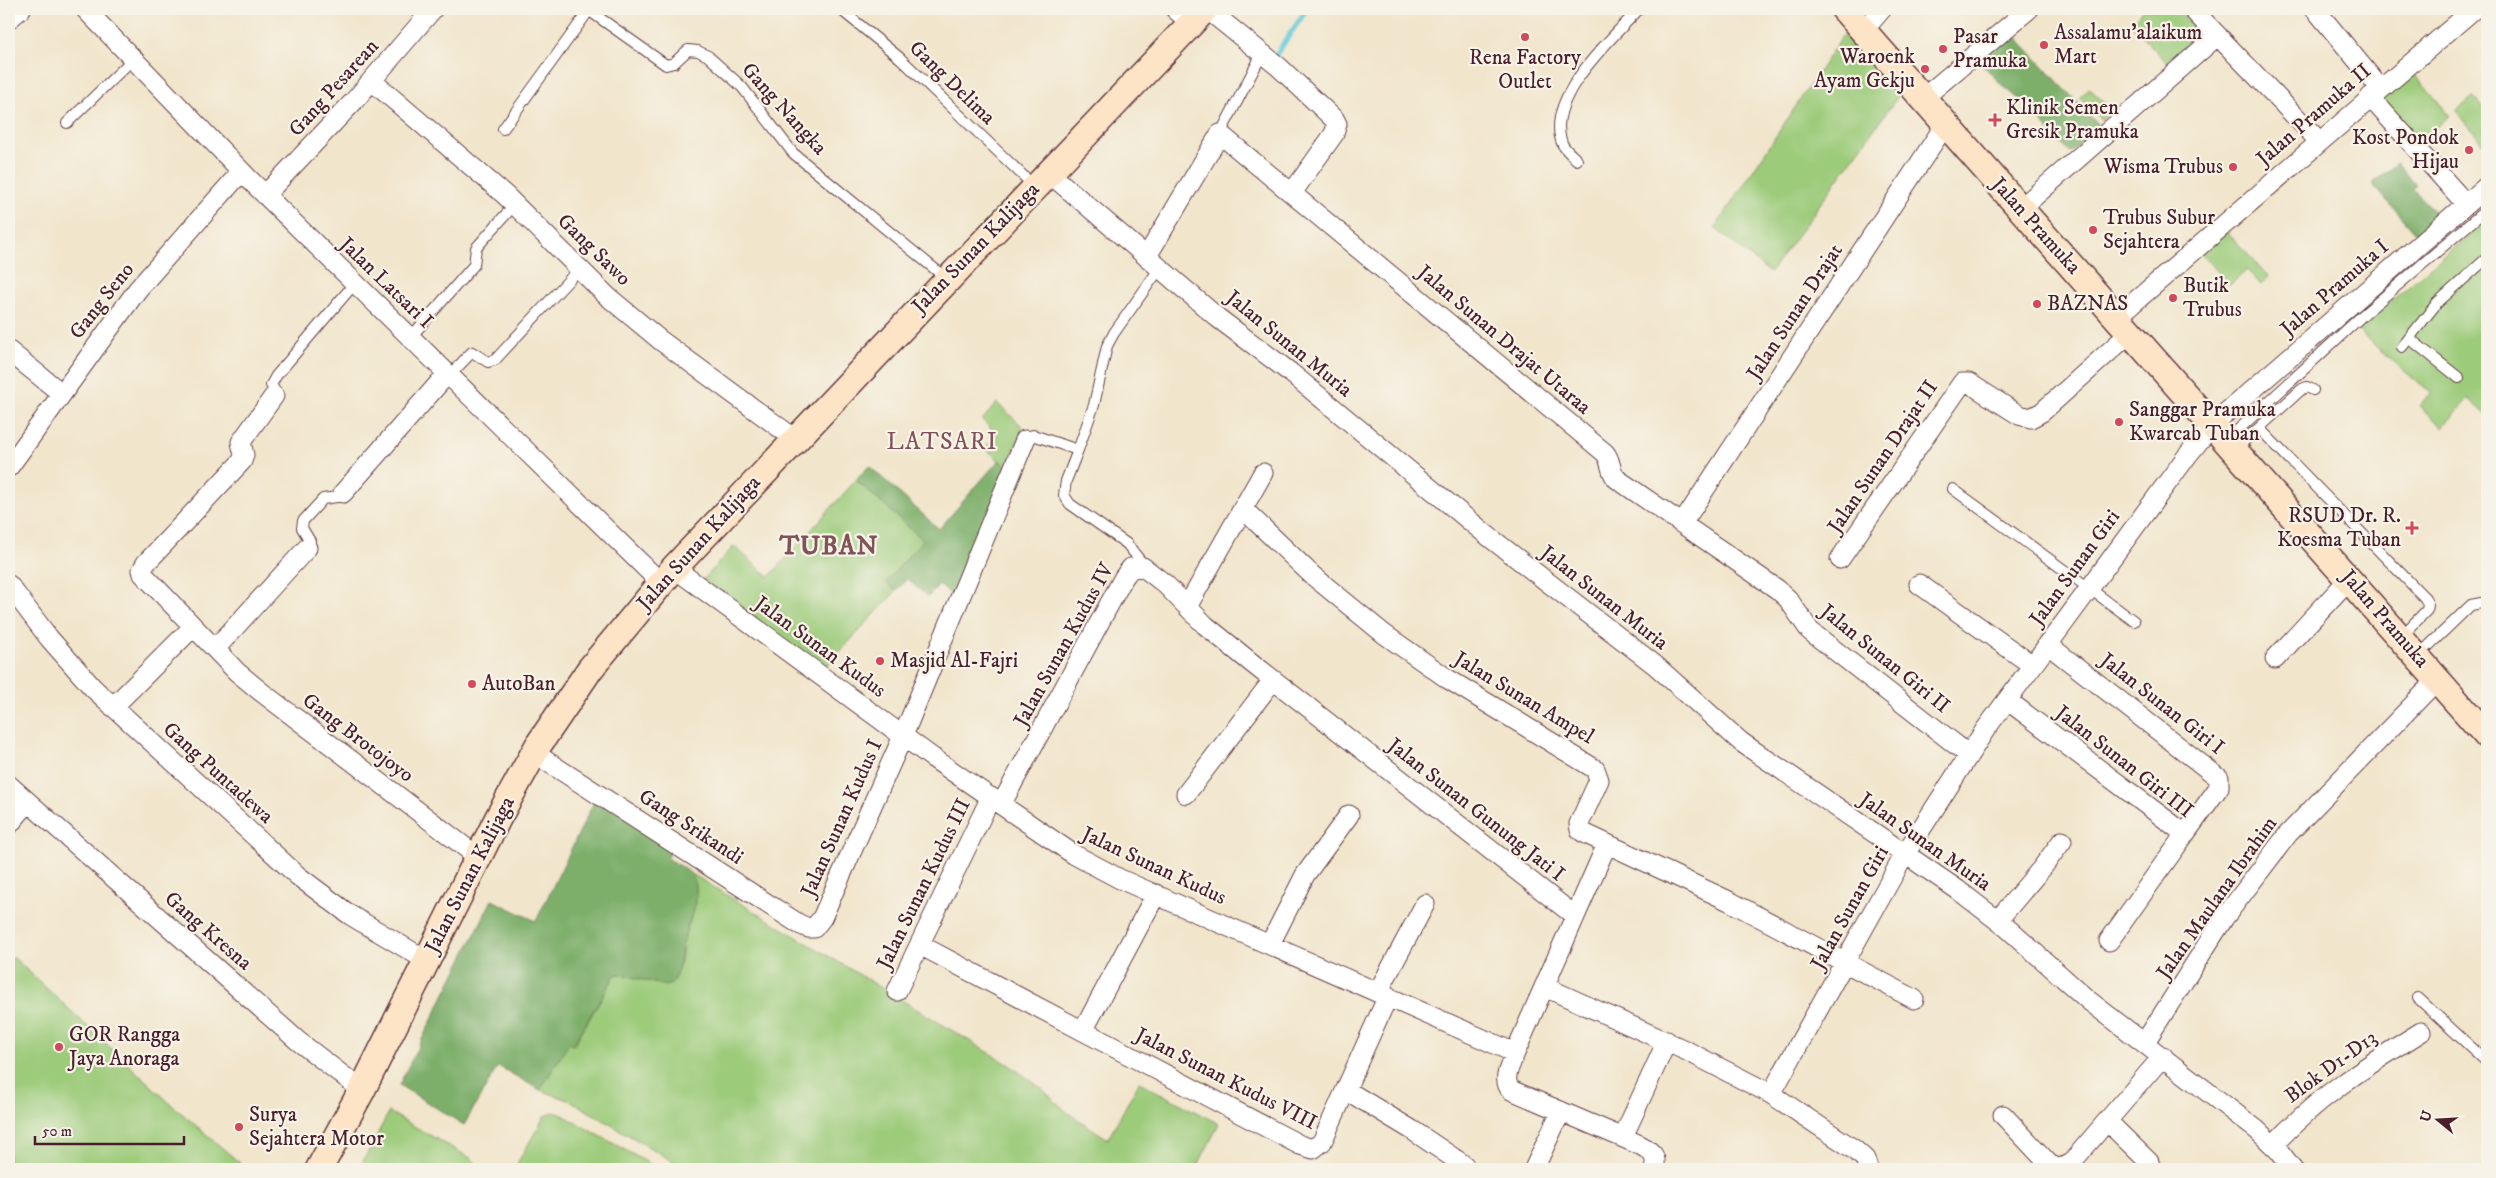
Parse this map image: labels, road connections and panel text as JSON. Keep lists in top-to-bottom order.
{
  "streets": {
    "main road": ["Jalan Pramuka", "Jalan Sunan Kalijaga"],
    "street": [
      "Gang Pesarean",
      "Jalan Pramuka II",
      "Gang Sawo",
      "Jalan Latsari I",
      "Jalan Pramuka I",
      "Gang Seno",
      "Jalan Sunan Drajat",
      "Jalan Sunan Drajat Utaraa",
      "Jalan Sunan Muria",
      "Jalan Sunan Drajat II",
      "Jalan Sunan Giri",
      "Jalan Sunan Kudus IV",
      "Jalan Sunan Kudus",
      "Jalan Sunan Giri II",
      "Jalan Sunan Ampel",
      "Jalan Sunan Giri I",
      "Gang Brotojoyo",
      "Jalan Sunan Giri III",
      "Gang Puntadewa",
      "Jalan Sunan Gunung Jati I",
      "Jalan Sunan Kudus I",
      "Gang Srikandi",
      "Jalan Sunan Kudus III",
      "Jalan Maulana Ibrahim",
      "Gang Kresna",
      "Blok D1-D13",
      "Jalan Sunan Kudus VIII"
    ],
    "lane": ["Gang Delima", "Gang Nangka"]
  },
  "crossings": [
    ["Gang Delima", "Jalan Sunan Kalijaga"],
    ["Gang Delima", "Jalan Sunan Muria"],
    ["Gang Pesarean", "Gang Sawo"],
    ["Gang Pesarean", "Jalan Latsari I"],
    ["Gang Nangka", "Jalan Sunan Kalijaga"],
    ["Jalan Pramuka II", "Jalan Pramuka"],
    ["Jalan Pramuka II", "Jalan Sunan Drajat II"],
    ["Jalan Pramuka", "Jalan Pramuka I"],
    ["Jalan Pramuka", "Jalan Sunan Drajat"],
    ["Jalan Pramuka", "Jalan Sunan Drajat II"],
    ["Jalan Pramuka", "Jalan Sunan Giri"],
    ["Jalan Pramuka", "Jalan Maulana Ibrahim"],
    ["Jalan Sunan Kalijaga", "Gang Sawo"],
    ["Jalan Sunan Kalijaga", "Jalan Latsari I"],
    ["Jalan Sunan Kalijaga", "Jalan Sunan Muria"],
    ["Jalan Sunan Kalijaga", "Jalan Sunan Kudus"],
    ["Jalan Sunan Kalijaga", "Gang Brotojoyo"],
    ["Jalan Sunan Kalijaga", "Gang Puntadewa"],
    ["Jalan Sunan Kalijaga", "Gang Srikandi"],
    ["Jalan Sunan Kalijaga", "Gang Kresna"],
    ["Jalan Latsari I", "Gang Seno"],
    ["Jalan Latsari I", "Jalan Sunan Kudus"],
    ["Jalan Pramuka I", "Jalan Sunan Giri"],
    ["Jalan Sunan Drajat", "Jalan Sunan Drajat Utaraa"],
    ["Jalan Sunan Drajat", "Jalan Sunan Giri II"],
    ["Jalan Sunan Drajat Utaraa", "Jalan Sunan Giri II"],
    ["Jalan Sunan Muria", "Jalan Sunan Giri"],
    ["Jalan Sunan Muria", "Jalan Maulana Ibrahim"],
    ["Jalan Sunan Giri", "Jalan Sunan Giri II"],
    ["Jalan Sunan Giri", "Jalan Sunan Ampel"],
    ["Jalan Sunan Giri", "Jalan Sunan Giri I"],
    ["Jalan Sunan Giri", "Jalan Sunan Giri III"],
    ["Jalan Sunan Kudus IV", "Jalan Sunan Kudus"],
    ["Jalan Sunan Kudus IV", "Jalan Sunan Gunung Jati I"],
    ["Jalan Sunan Kudus IV", "Jalan Sunan Kudus III"],
    ["Jalan Sunan Kudus", "Jalan Sunan Kudus I"],
    ["Jalan Sunan Kudus", "Jalan Sunan Kudus III"],
    ["Jalan Sunan Kudus", "Jalan Sunan Kudus VIII"],
    ["Jalan Sunan Giri I", "Jalan Sunan Giri III"],
    ["Jalan Sunan Kudus I", "Gang Srikandi"]
  ],
  "districts": ["LATSARI", "TUBAN"],
  "places": {
    "other": [
      "Rena Factory Outlet",
      "Assalamu'alaikum Mart",
      "Pasar Pramuka",
      "Waroenk Ayam Gekju",
      "Kost Pondok Hijau",
      "Wisma Trubus",
      "Trubus Subur Sejahtera",
      "Butik Trubus",
      "BAZNAS",
      "Sanggar Pramuka Kwarcab Tuban",
      "Masjid Al-Fajri",
      "AutoBan",
      "GOR Rangga Jaya Anoraga",
      "Surya Sejahtera Motor"
    ],
    "health": ["Klinik Semen Gresik Pramuka", "RSUD Dr. R. Koesma Tuban"]
  },
  "scale_bar": "50 m",
  "north": "left"
}
